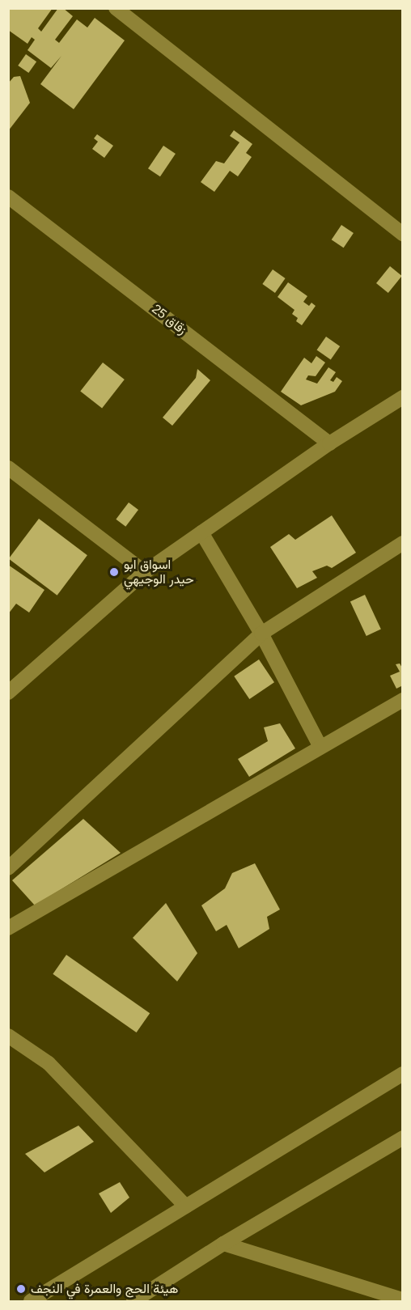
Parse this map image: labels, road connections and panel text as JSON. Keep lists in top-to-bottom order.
{
  "streets": {
    "street": ["زقاق 25"]
  },
  "places": ["اسواق ابو حيدر الوجيهي", "هيئة الحج والعمرة في النجف"]
}
